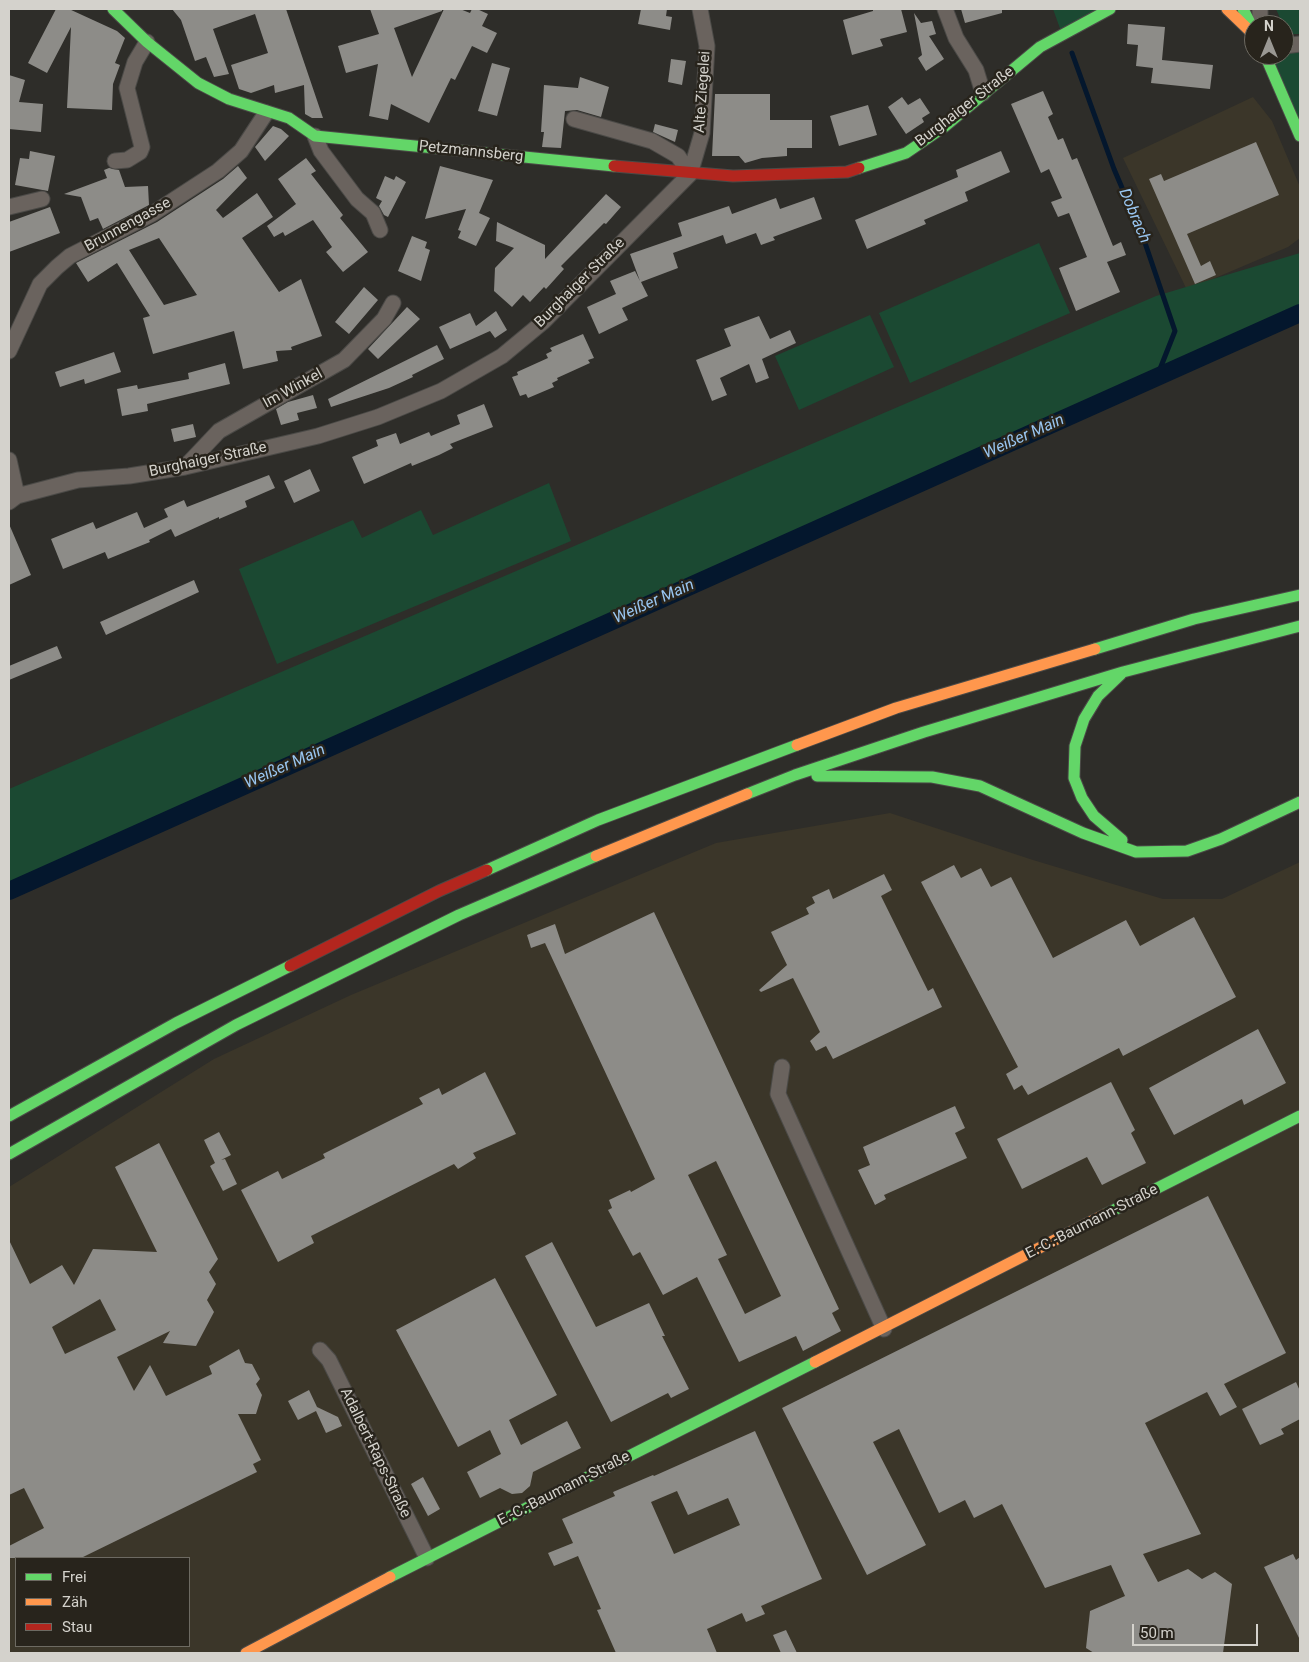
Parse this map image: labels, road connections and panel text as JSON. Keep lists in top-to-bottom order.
{
  "streets": {
    "main road": ["Burghaiger Straße", "Petzmannsberg", "E.-C.-Baumann-Straße"],
    "street": [
      "Alte Ziegelei",
      "Brunnengasse",
      "Im Winkel",
      "Adalbert-Raps-Straße"
    ]
  },
  "crossings": [
    ["Alte Ziegelei", "Burghaiger Straße"],
    ["Alte Ziegelei", "Petzmannsberg"],
    ["Burghaiger Straße", "Petzmannsberg"],
    ["Burghaiger Straße", "Im Winkel"],
    ["Petzmannsberg", "Brunnengasse"],
    ["E.-C.-Baumann-Straße", "Adalbert-Raps-Straße"]
  ],
  "water": ["Dobrach", "Weißer Main"],
  "legend": ["Frei", "Zäh", "Stau"],
  "scale_bar": "50 m",
  "north": "top"
}
